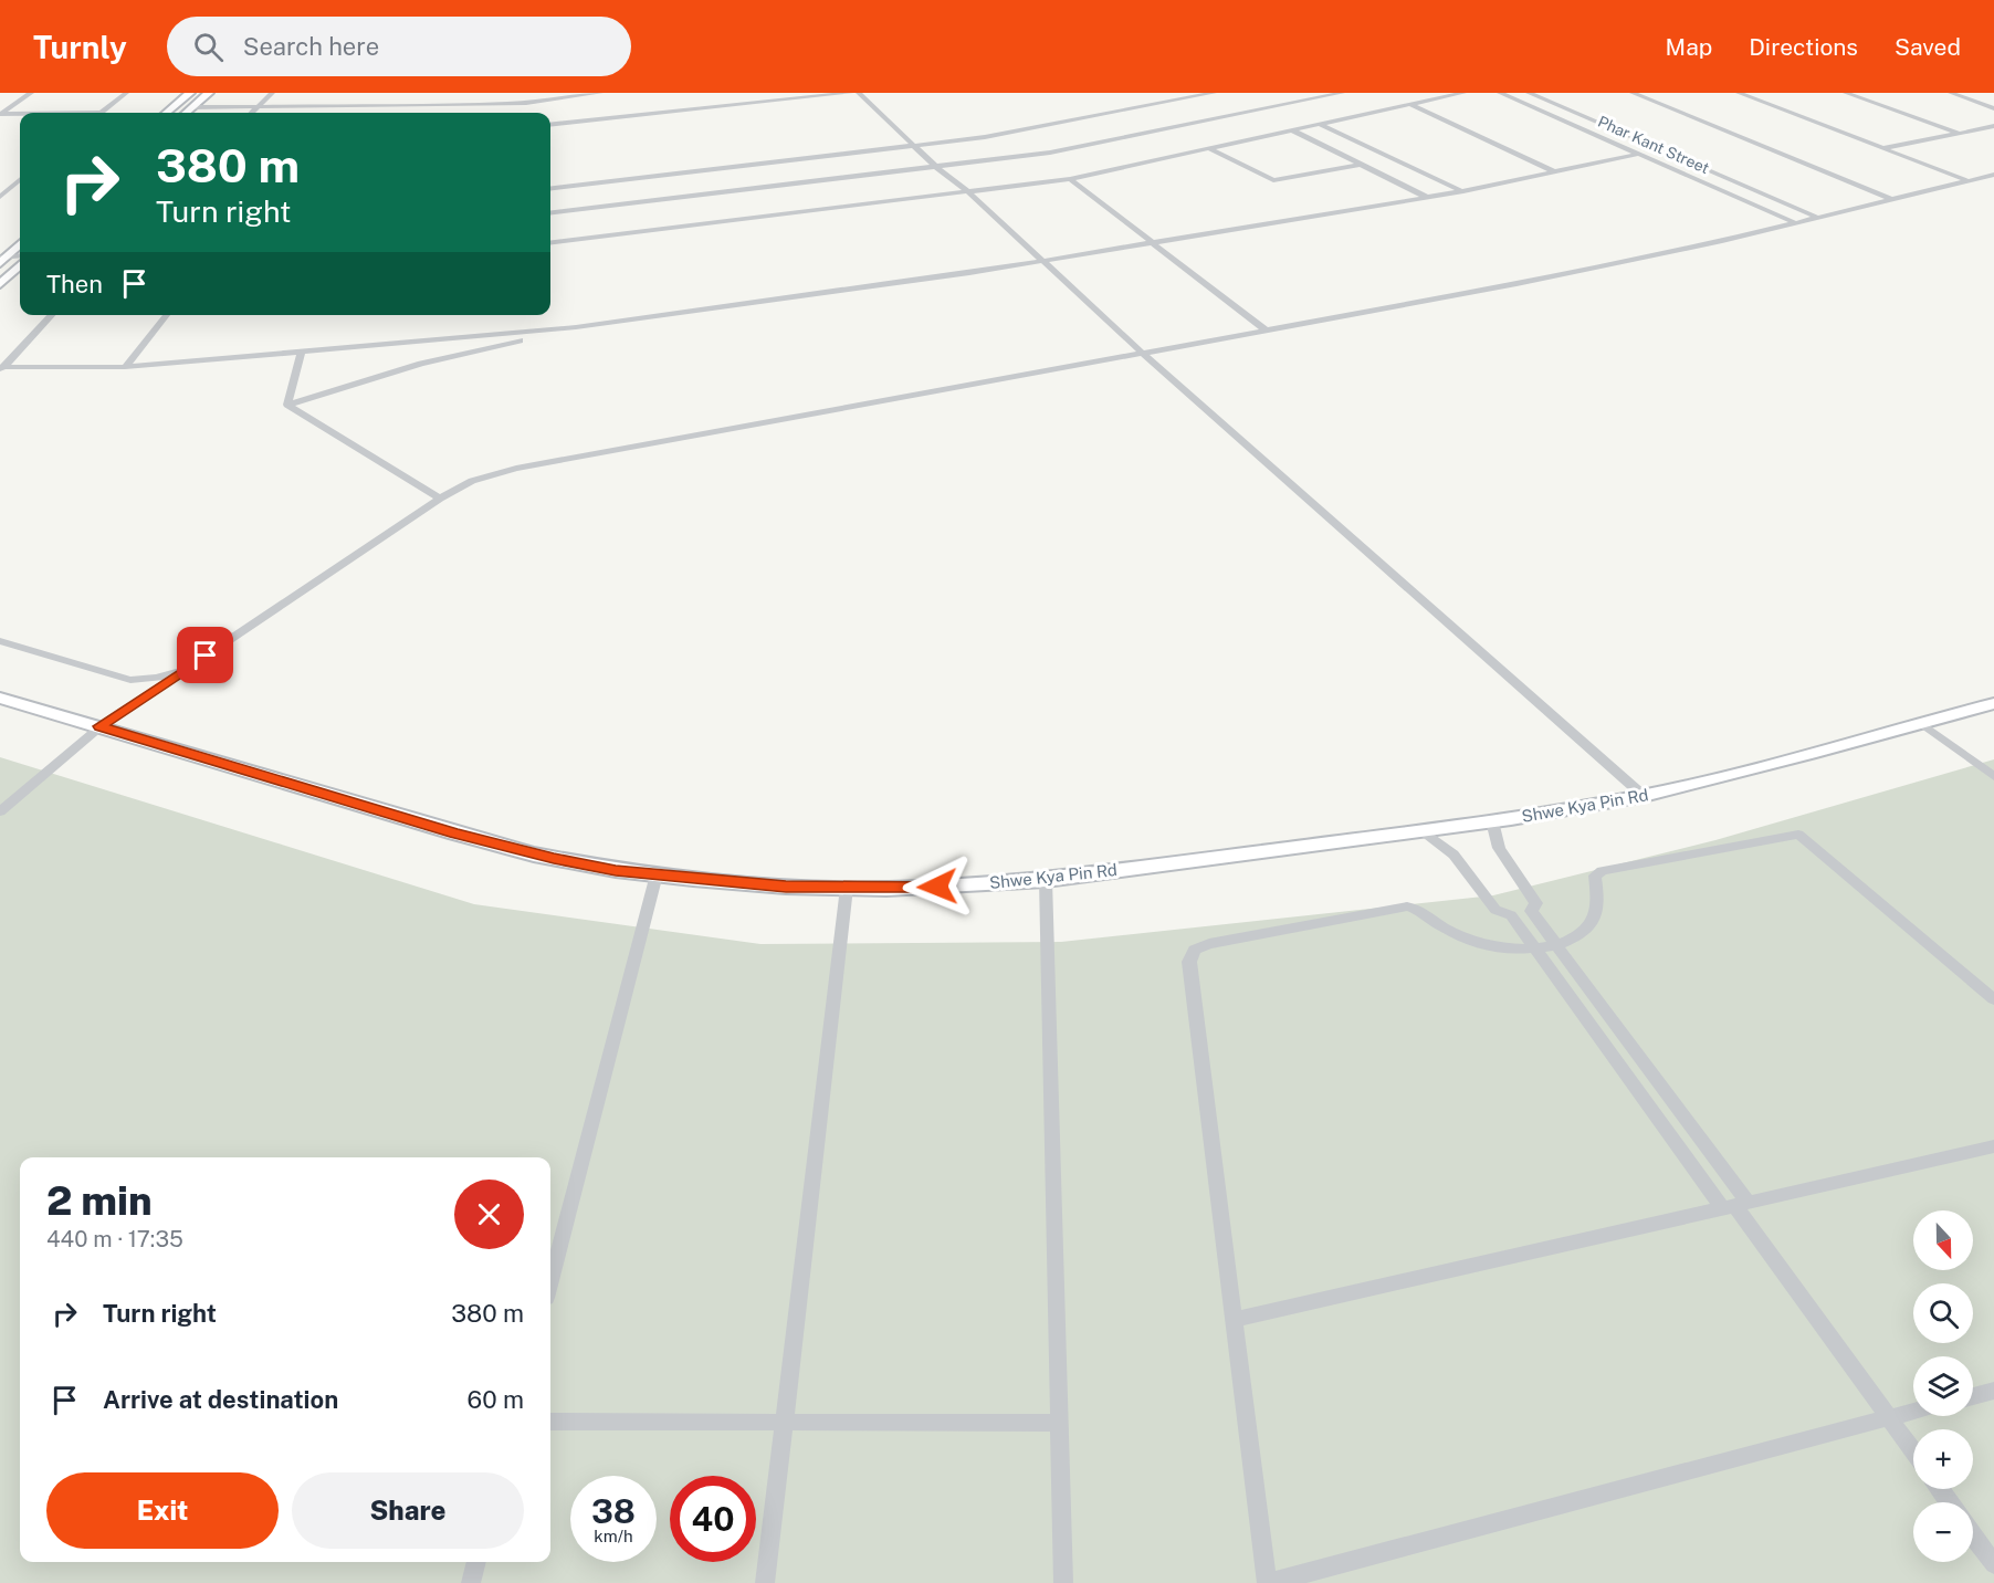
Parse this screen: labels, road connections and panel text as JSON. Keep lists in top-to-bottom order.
{
  "streets": {
    "street": ["Phar Kant Street", "Shwe Kya Pin Rd"]
  },
  "north": "bottom",
  "page": {
    "header": "Turnly",
    "search": "Search here",
    "nav": ["Map", "Directions", "Saved"],
    "turn": ["380 m", "Turn right"],
    "then": "Then",
    "heading": ["2 min", "440 m · 17:35"],
    "map_buttons": ["+", "−"],
    "list": [
      {
        "name": "Turn right",
        "value": "380 m"
      },
      {
        "name": "Arrive at destination",
        "value": "60 m"
      }
    ],
    "buttons": ["Exit", "Share"],
    "speed": "38 km/h",
    "limit": "40"
  }
}
